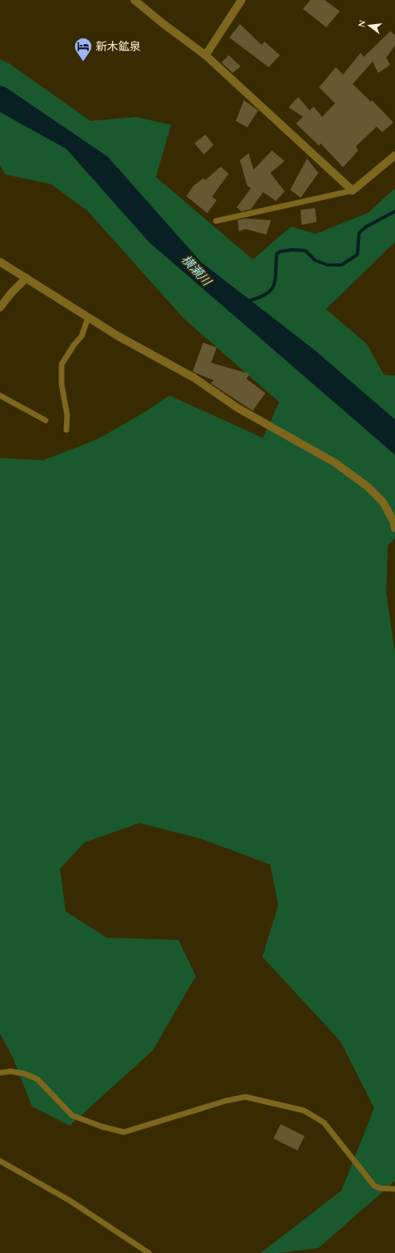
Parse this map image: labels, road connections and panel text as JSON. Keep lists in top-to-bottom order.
{
  "water": ["横瀬川"],
  "places": {
    "hotel": ["新木鉱泉"]
  },
  "north": "left"
}
